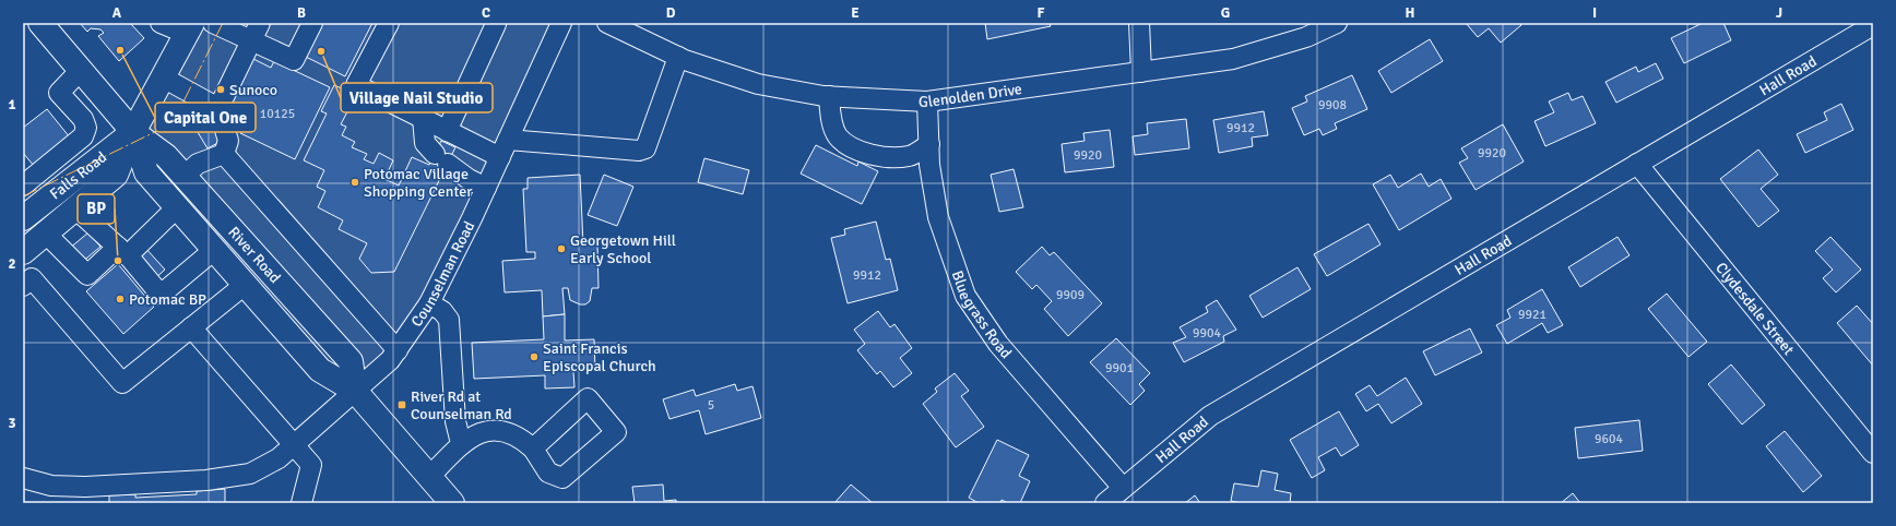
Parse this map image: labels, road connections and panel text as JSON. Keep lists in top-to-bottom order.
{
  "streets": {
    "main road": ["Falls Road", "River Road"],
    "street": [
      "Hall Road",
      "Glenolden Drive",
      "Counselman Road",
      "Clydesdale Street",
      "Bluegrass Road"
    ]
  },
  "crossings": [
    ["Hall Road", "Clydesdale Street"],
    ["Hall Road", "Bluegrass Road"],
    ["Glenolden Drive", "Bluegrass Road"],
    ["Falls Road", "River Road"],
    ["River Road", "Counselman Road"]
  ],
  "places": {
    "other": [
      "Capital One",
      "Village Nail Studio",
      "Sunoco",
      "Potomac Village Shopping Center",
      "Georgetown Hill Early School",
      "BP",
      "Potomac BP",
      "Saint Francis Episcopal Church"
    ],
    "transit": ["River Rd at Counselman Rd"]
  },
  "house_numbers": [
    "9908",
    "10125",
    "9912",
    "9920",
    "9920",
    "9912",
    "9909",
    "9921",
    "9904",
    "9901",
    "5",
    "9604"
  ],
  "grid": {
    "columns": [
      "A",
      "B",
      "C",
      "D",
      "E",
      "F",
      "G",
      "H",
      "I",
      "J"
    ],
    "rows": ["1", "2", "3"]
  }
}
